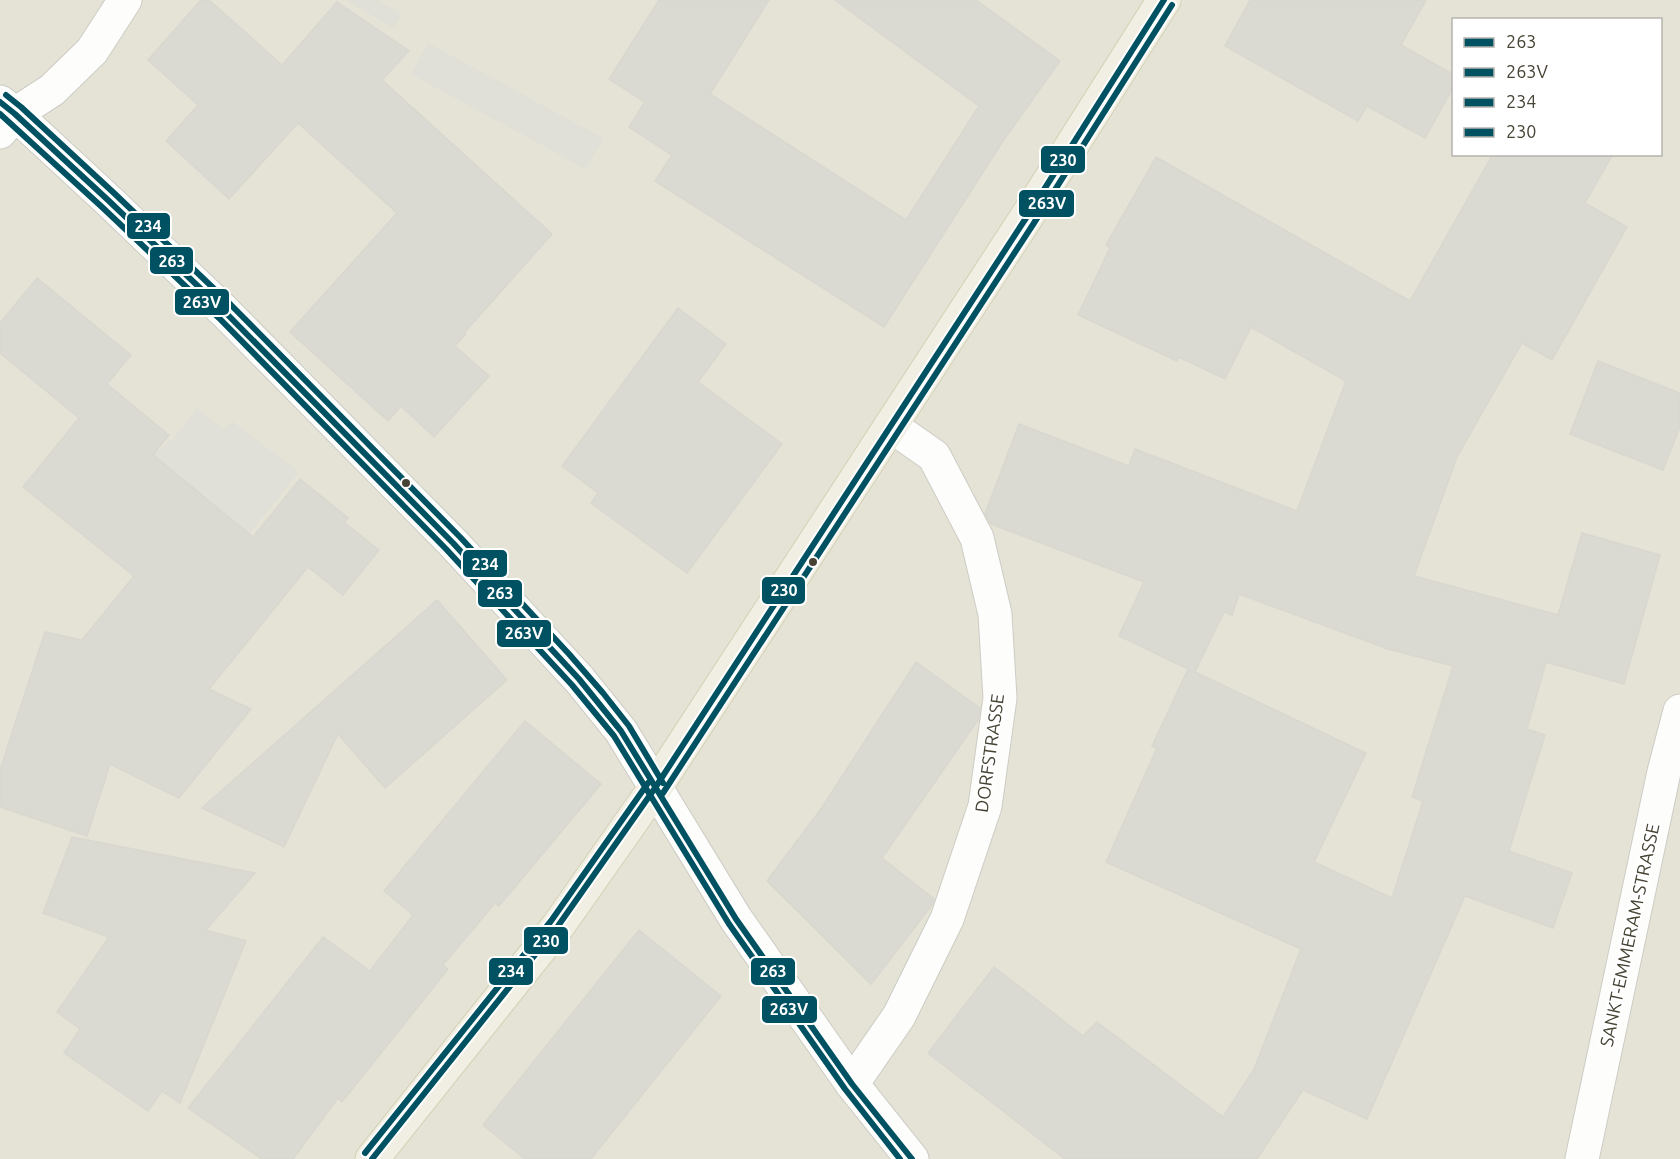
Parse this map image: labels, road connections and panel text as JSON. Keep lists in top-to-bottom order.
{
  "streets": {
    "street": ["DORFSTRASSE", "SANKT-EMMERAM-STRASSE"]
  },
  "lines": [
    "transit line 230",
    "transit line 263V",
    "transit line 234",
    "transit line 263"
  ],
  "legend": [
    "263",
    "263V",
    "234",
    "230"
  ]
}
